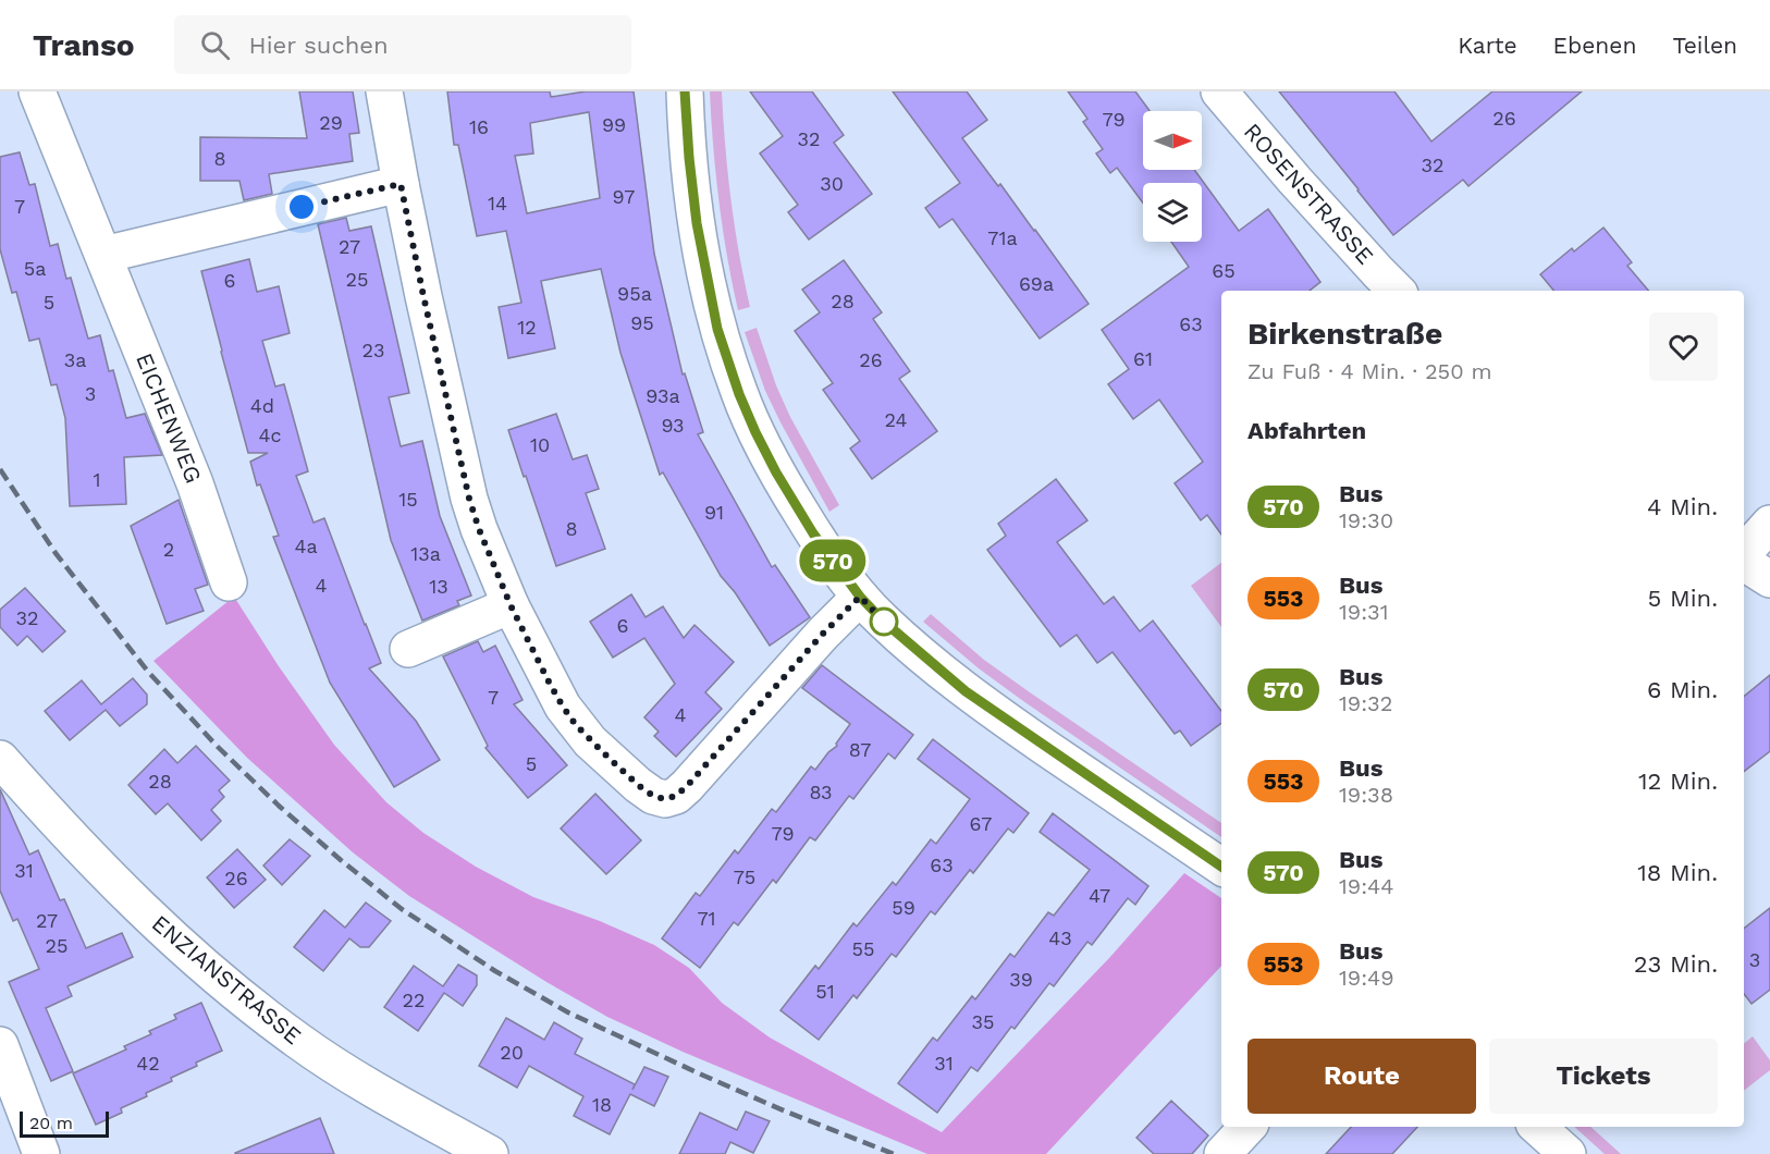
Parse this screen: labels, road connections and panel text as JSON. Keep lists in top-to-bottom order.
{
  "streets": {
    "street": ["ROSENSTRASSE", "EICHENWEG", "ENZIANSTRASSE"]
  },
  "lines": ["bus line 570"],
  "house_numbers": [
    "26",
    "79",
    "29",
    "99",
    "16",
    "32",
    "8",
    "32",
    "30",
    "97",
    "14",
    "7",
    "71a",
    "27",
    "5a",
    "65",
    "25",
    "6",
    "69a",
    "95a",
    "28",
    "5",
    "95",
    "63",
    "12",
    "23",
    "61",
    "3a",
    "26",
    "3",
    "93a",
    "4d",
    "24",
    "93",
    "4c",
    "10",
    "1",
    "15",
    "91",
    "8",
    "4a",
    "2",
    "13a",
    "4",
    "13",
    "32",
    "6",
    "7",
    "4",
    "87",
    "5",
    "28",
    "83",
    "67",
    "79",
    "63",
    "31",
    "75",
    "26",
    "47",
    "59",
    "71",
    "27",
    "43",
    "25",
    "55",
    "3",
    "39",
    "51",
    "22",
    "35",
    "20",
    "42",
    "31",
    "18"
  ],
  "scale_bar": "20 m",
  "north": "right",
  "page": {
    "header": "Transo",
    "search": "Hier suchen",
    "nav": ["Karte", "Ebenen", "Teilen"],
    "on_map": "570",
    "heading": [
      ["Birkenstraße", "Zu Fuß · 4 Min. · 250 m"],
      "Abfahrten"
    ],
    "list": [
      {
        "mark": "570",
        "name": "Bus",
        "note": "19:30",
        "value": "4 Min."
      },
      {
        "mark": "553",
        "name": "Bus",
        "note": "19:31",
        "value": "5 Min."
      },
      {
        "mark": "570",
        "name": "Bus",
        "note": "19:32",
        "value": "6 Min."
      },
      {
        "mark": "553",
        "name": "Bus",
        "note": "19:38",
        "value": "12 Min."
      },
      {
        "mark": "570",
        "name": "Bus",
        "note": "19:44",
        "value": "18 Min."
      },
      {
        "mark": "553",
        "name": "Bus",
        "note": "19:49",
        "value": "23 Min."
      }
    ],
    "buttons": ["Route", "Tickets"],
    "scale": "20 m"
  }
}
